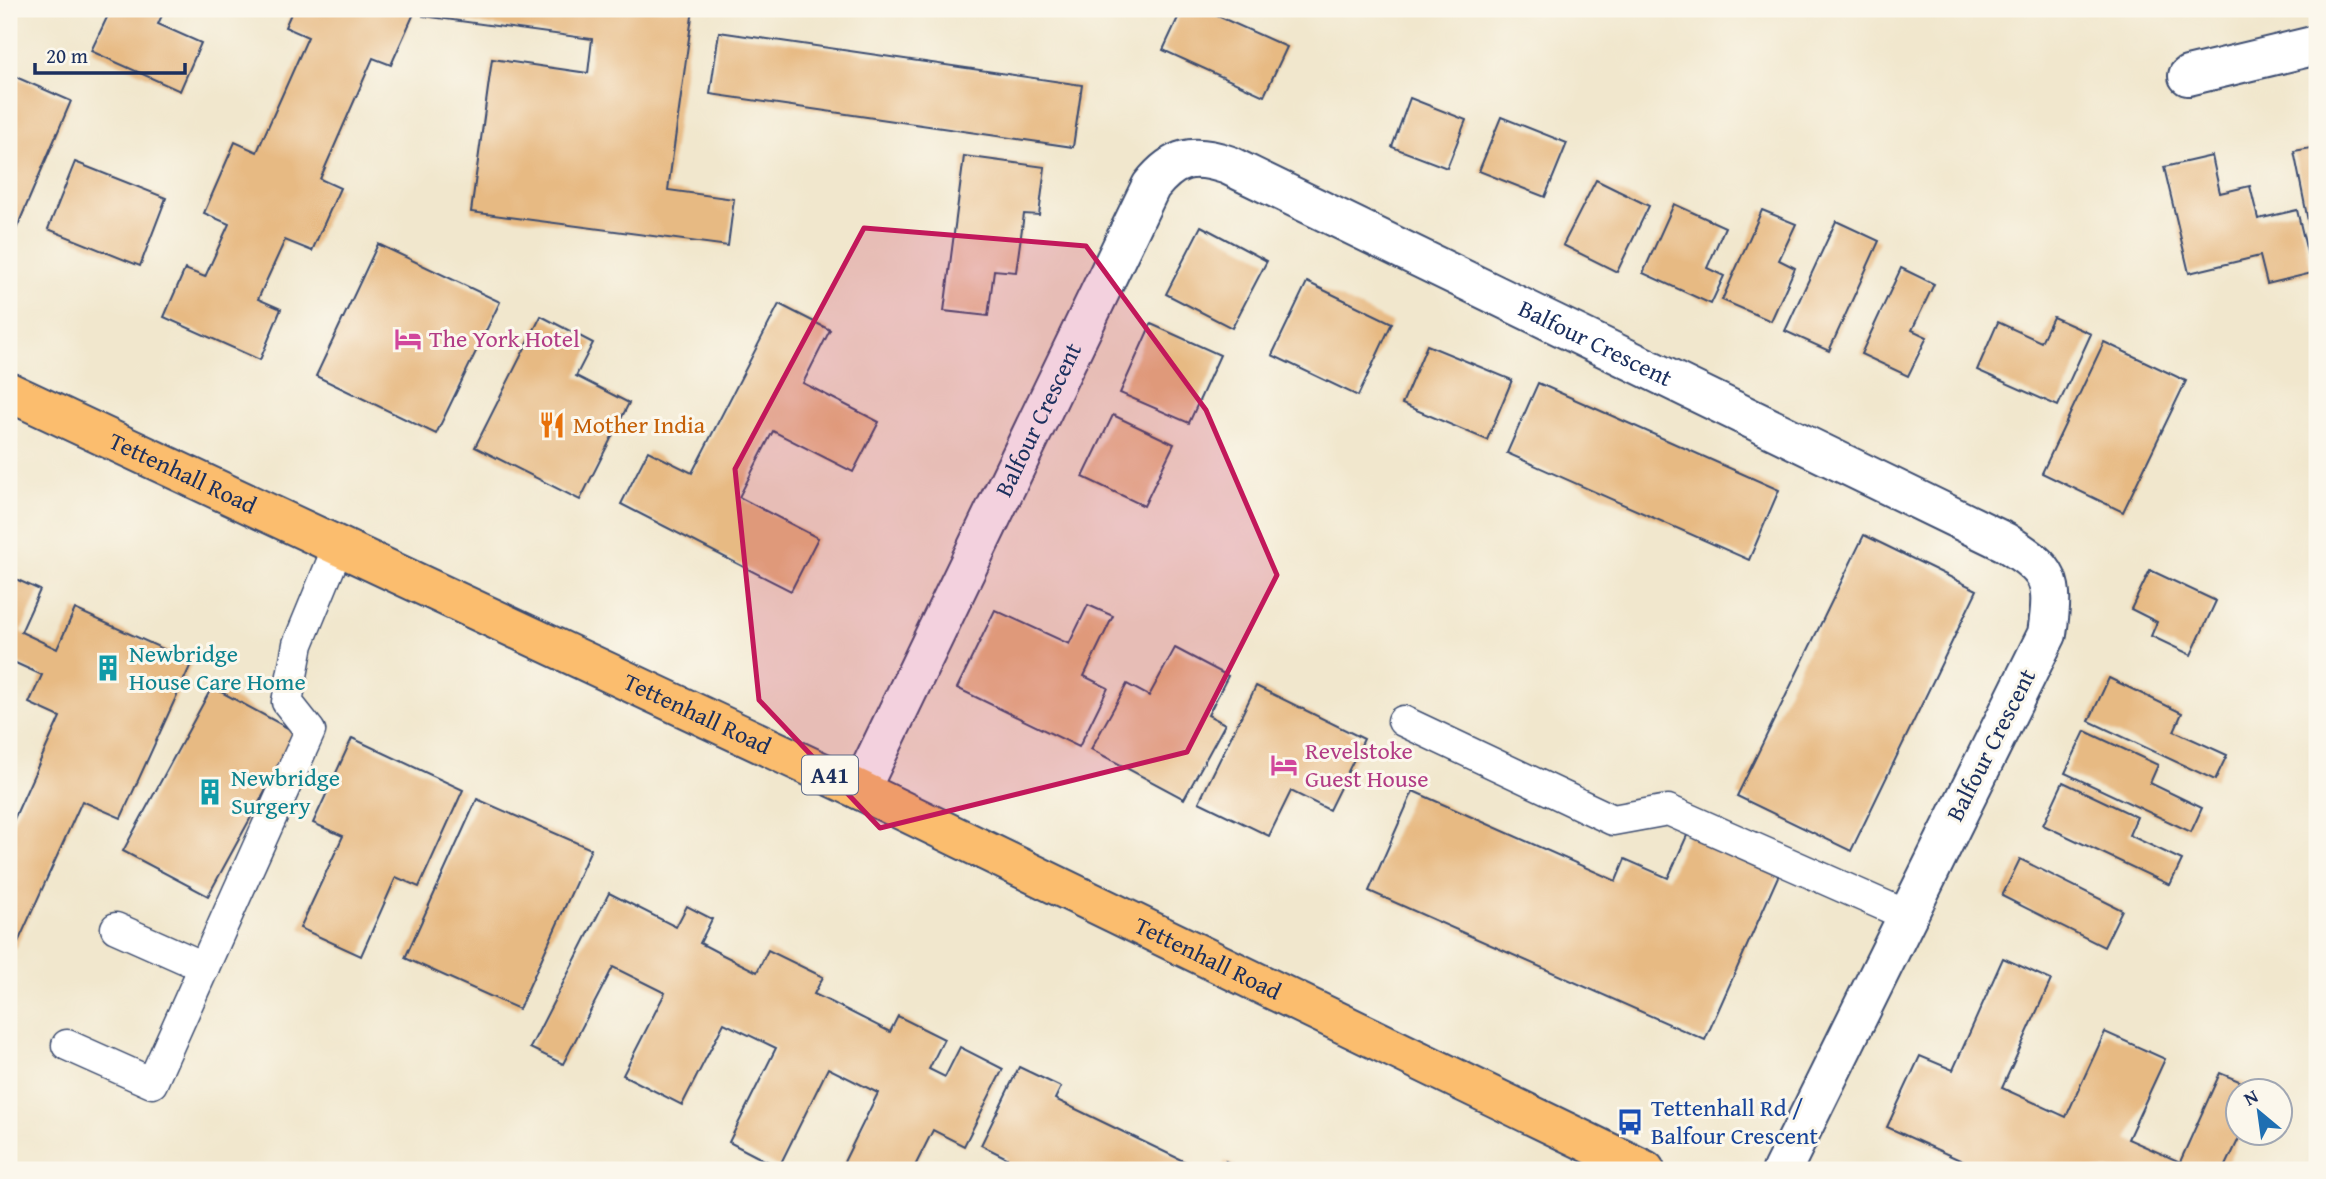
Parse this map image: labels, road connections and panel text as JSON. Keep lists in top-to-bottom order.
{
  "streets": {
    "highway": ["Tettenhall Road", "A41"],
    "street": ["Balfour Crescent"]
  },
  "crossings": [
    ["Balfour Crescent", "Tettenhall Road"]
  ],
  "places": {
    "hotel": ["The York Hotel", "Revelstoke Guest House"],
    "restaurant": ["Mother India"],
    "building": ["Newbridge House Care Home", "Newbridge Surgery"],
    "bus stop": ["Tettenhall Rd / Balfour Crescent"]
  },
  "scale_bar": "20 m",
  "north": "top left"
}
